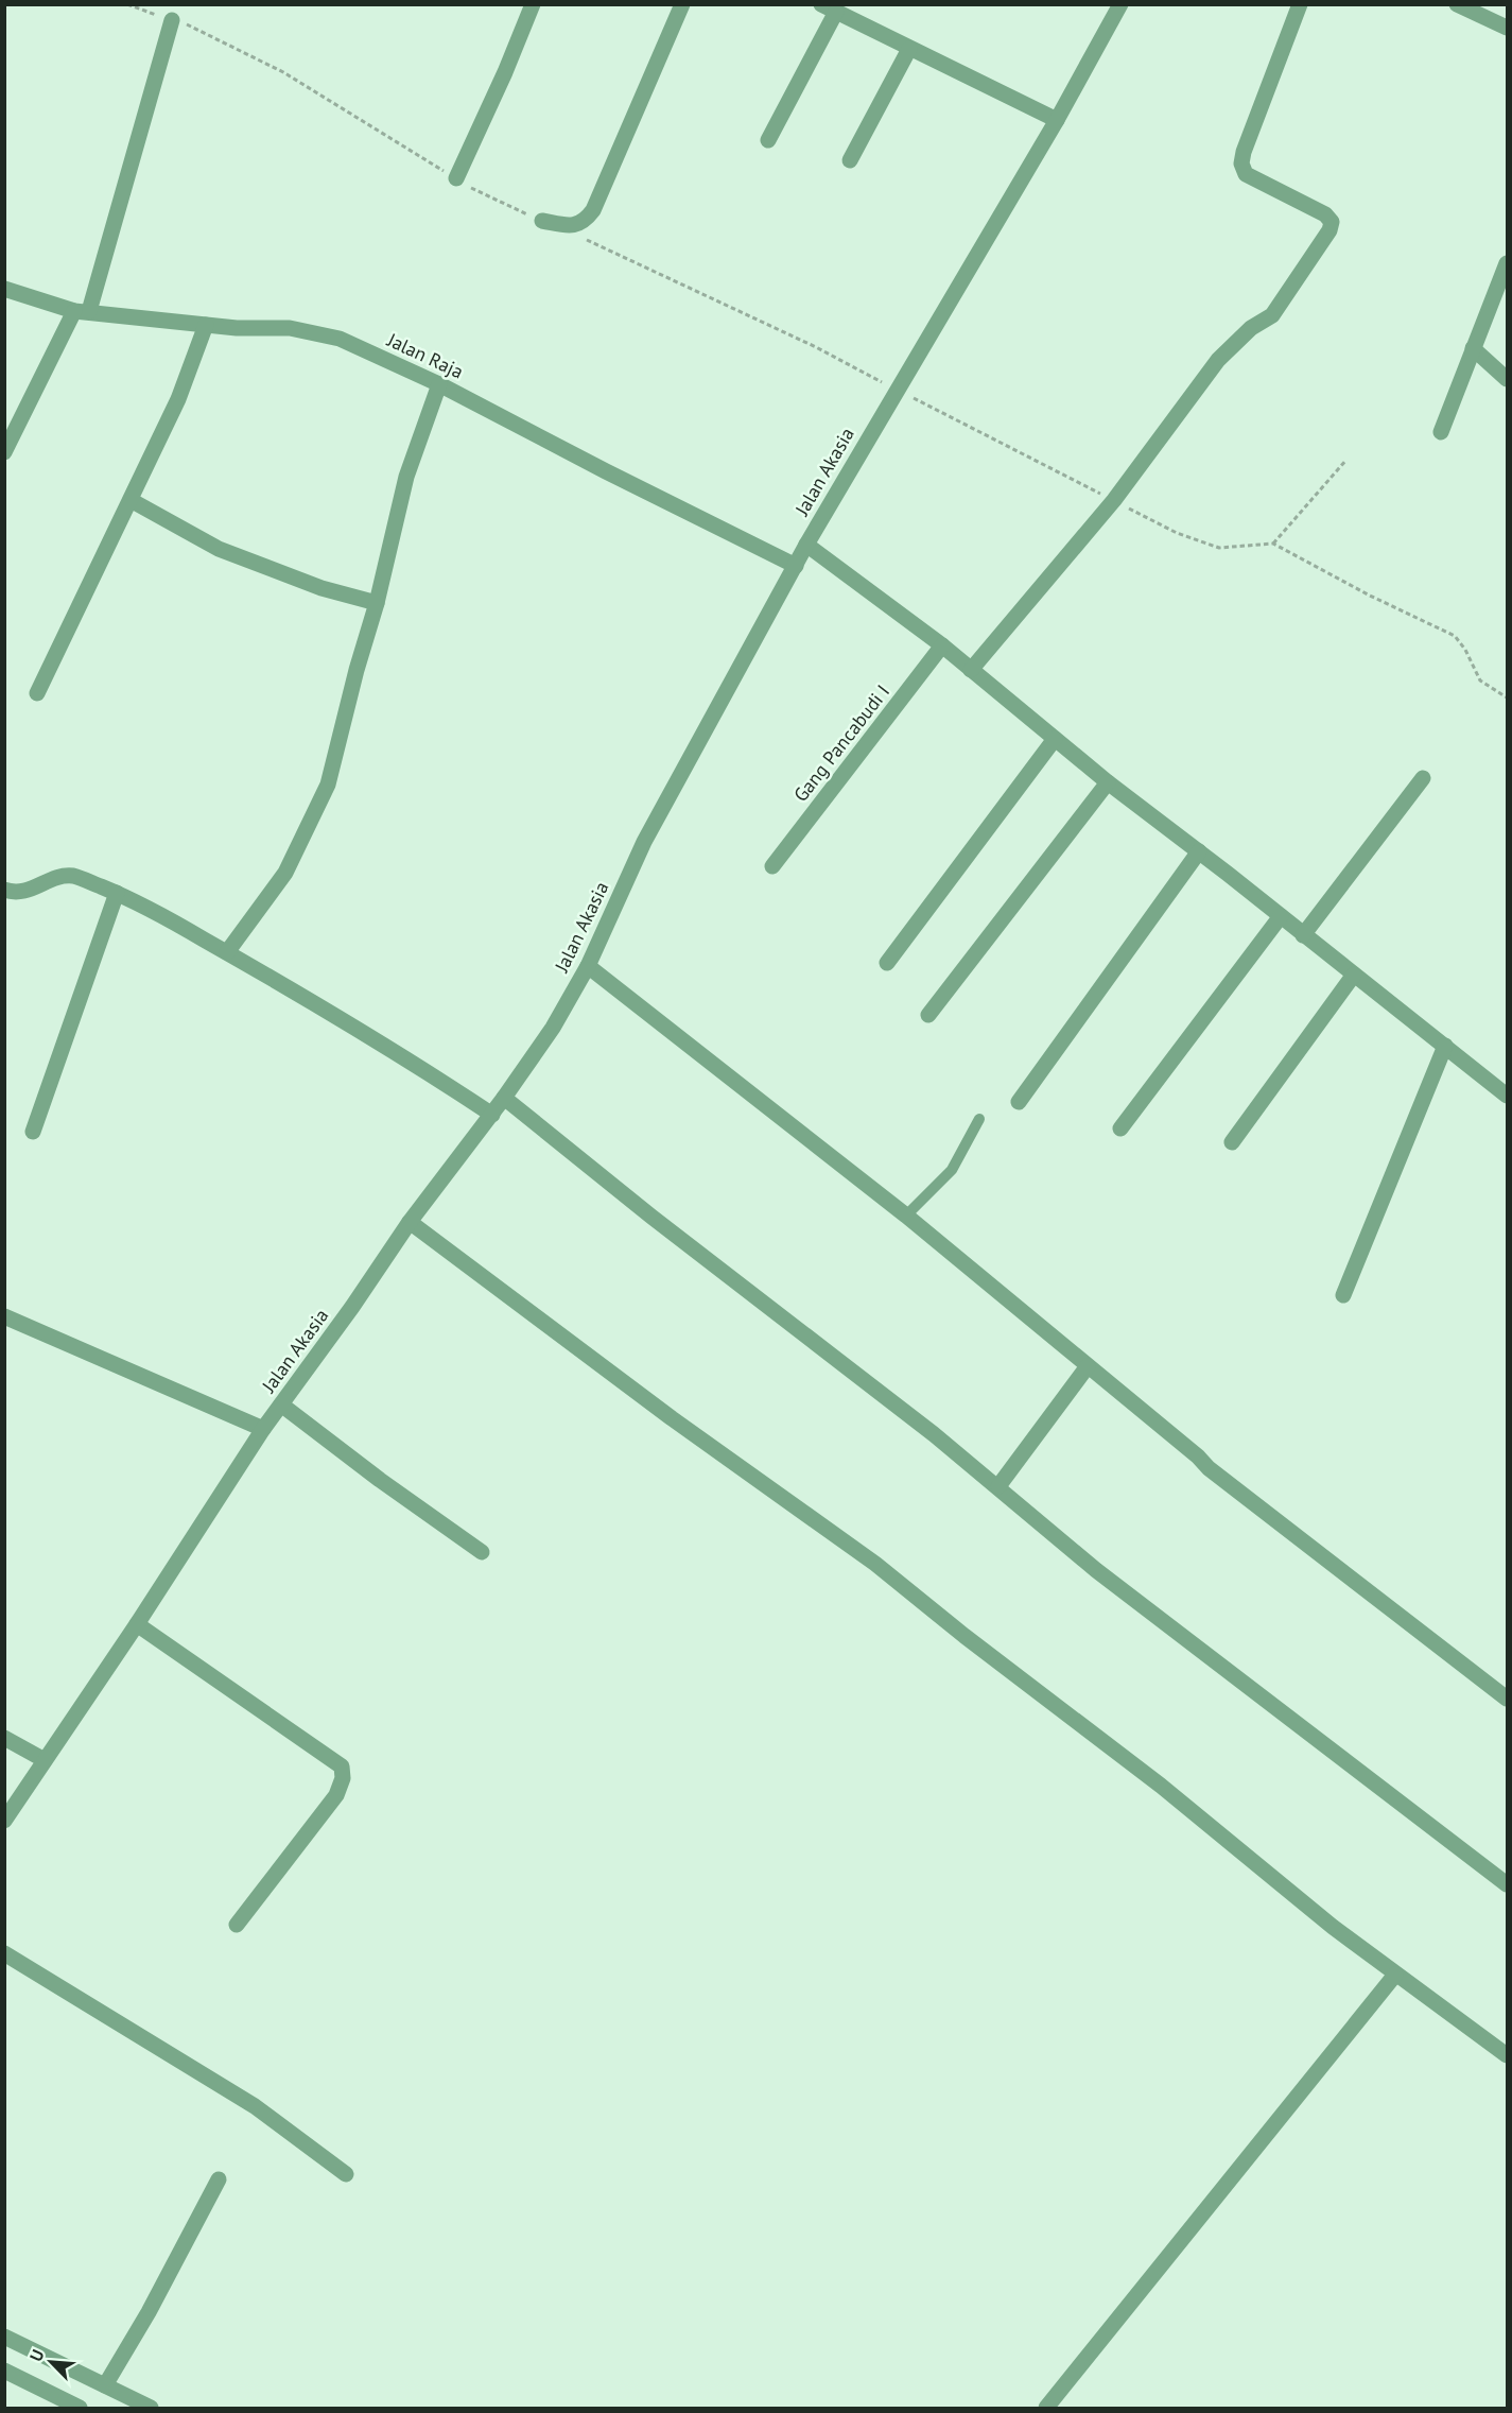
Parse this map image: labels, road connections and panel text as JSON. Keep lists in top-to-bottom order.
{
  "streets": {
    "street": ["Jalan Raja", "Jalan Akasia", "Gang Pancabudi I"]
  },
  "crossings": [
    ["Jalan Raja", "Jalan Akasia"]
  ],
  "north": "top left"
}
